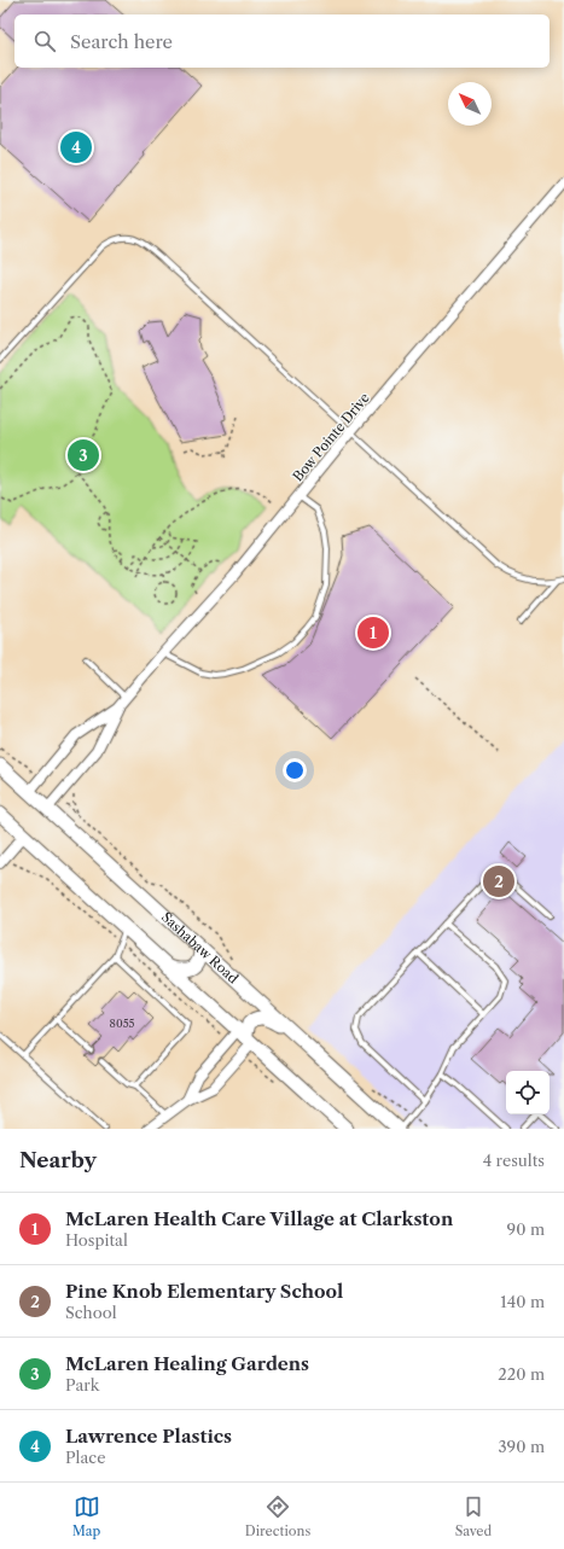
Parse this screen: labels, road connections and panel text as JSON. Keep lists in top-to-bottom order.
{
  "streets": {
    "main road": ["Sashabaw Road"],
    "street": ["Bow Pointe Drive"]
  },
  "crossings": [
    ["Bow Pointe Drive", "Sashabaw Road"]
  ],
  "house_numbers": ["8055"],
  "north": "top left",
  "page": {
    "search": "Search here",
    "pins": [
      "4",
      "3",
      "1",
      "2"
    ],
    "heading": ["Nearby", "4 results"],
    "list": [
      {
        "mark": "1",
        "name": "McLaren Health Care Village at Clarkston",
        "note": "Hospital",
        "value": "90 m"
      },
      {
        "mark": "2",
        "name": "Pine Knob Elementary School",
        "note": "School",
        "value": "140 m"
      },
      {
        "mark": "3",
        "name": "McLaren Healing Gardens",
        "note": "Park",
        "value": "220 m"
      },
      {
        "mark": "4",
        "name": "Lawrence Plastics",
        "note": "Place",
        "value": "390 m"
      }
    ],
    "nav": ["Map", "Directions", "Saved"]
  }
}
